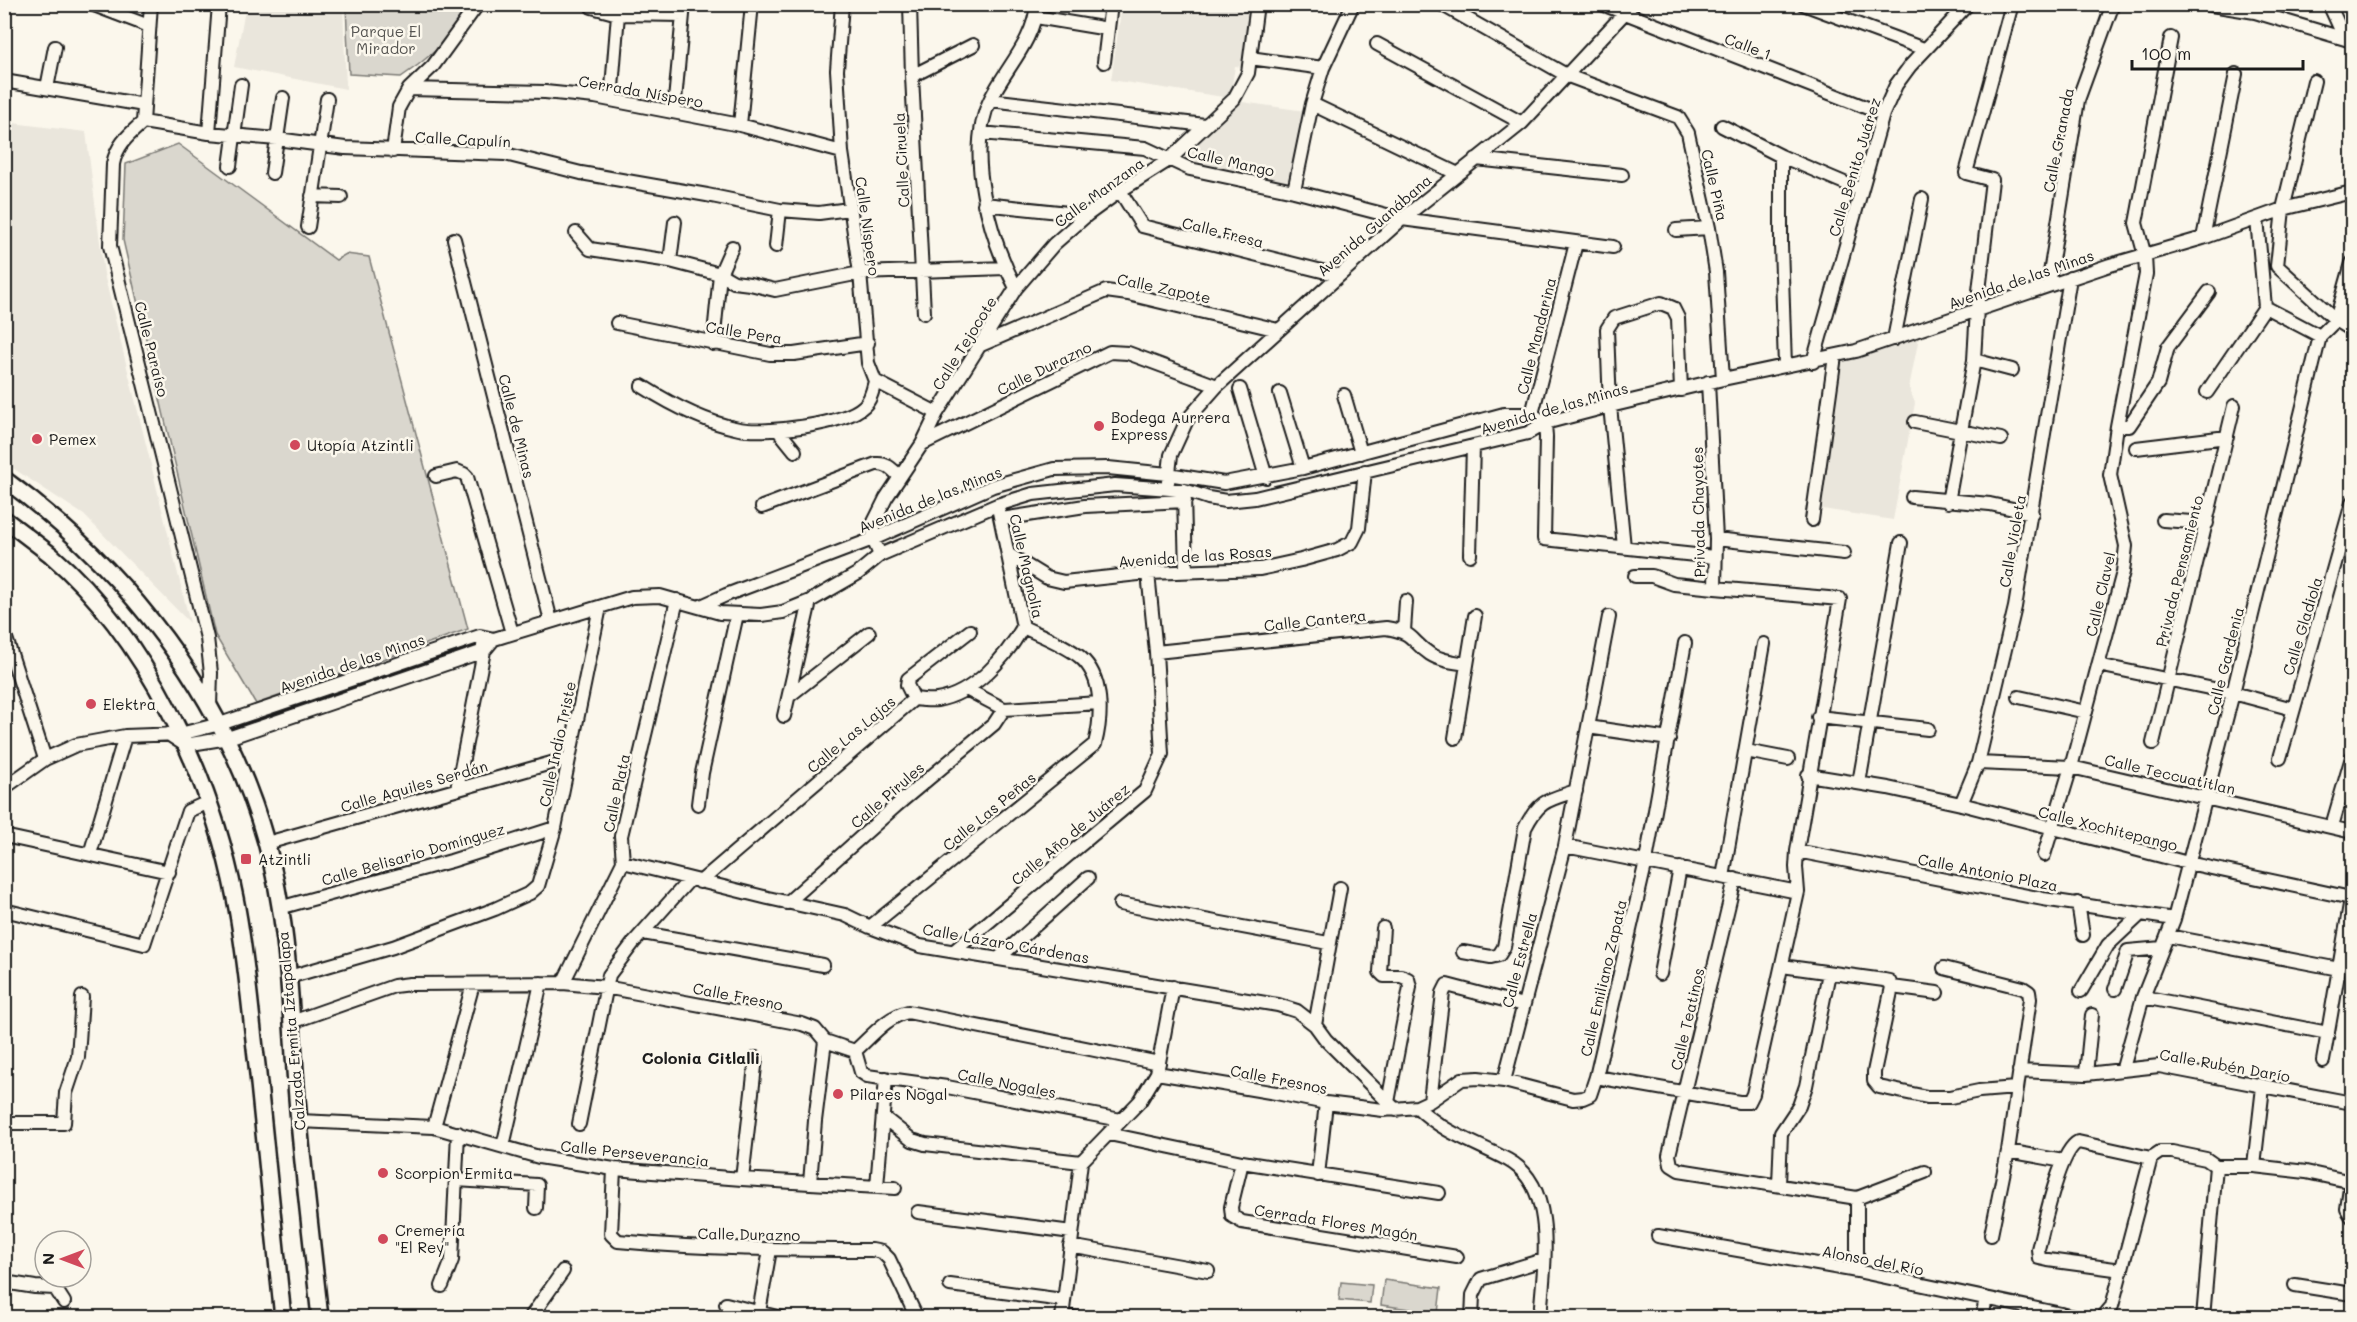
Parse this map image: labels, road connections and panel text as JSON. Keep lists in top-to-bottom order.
{
  "streets": {
    "main road": ["Calzada Ermita Iztapalapa"],
    "street": [
      "Calle 1",
      "Cerrada Níspero",
      "Calle Capulín",
      "Calle Granada",
      "Calle Ciruela",
      "Calle Mango",
      "Calle Benito Juárez",
      "Calle Piña",
      "Calle Manzana",
      "Avenida Guanábana",
      "Calle Níspero",
      "Calle Fresa",
      "Avenida de las Minas",
      "Calle Zapote",
      "Calle Pera",
      "Calle Mandarina",
      "Calle Tejocote",
      "Calle Paraíso",
      "Calle Durazno",
      "Calle de Minas",
      "Privada Chayotes",
      "Calle Violeta",
      "Avenida de las Rosas",
      "Calle Magnolia",
      "Privada Pensamiento",
      "Calle Clavel",
      "Calle Cantera",
      "Calle Gladiola",
      "Calle Gardenia",
      "Calle Las Lajas",
      "Calle Indio Triste",
      "Calle Teccuatitlan",
      "Calle Aquiles Serdán",
      "Calle Plata",
      "Calle Pirules",
      "Calle Las Peñas",
      "Calle Xochitepango",
      "Calle Año de Juárez",
      "Calle Belisario Domínguez",
      "Calle Antonio Plaza",
      "Calle Lázaro Cárdenas",
      "Calle Estrella",
      "Calle Emiliano Zapata",
      "Calle Fresno",
      "Calle Teatinos",
      "Calle Rubén Darío",
      "Calle Fresnos",
      "Calle Nogales",
      "Calle Perseverancia",
      "Cerrada Flores Magón",
      "Alonso del Río"
    ]
  },
  "crossings": [
    ["Calle 1", "Calle Benito Juárez"],
    ["Calle 1", "Avenida Guanábana"],
    ["Cerrada Níspero", "Calle Níspero"],
    ["Calle Capulín", "Calle Níspero"],
    ["Calle Capulín", "Calle Paraíso"],
    ["Calle Granada", "Avenida de las Minas"],
    ["Calle Mango", "Calle Manzana"],
    ["Calle Mango", "Avenida Guanábana"],
    ["Calle Mango", "Calle Tejocote"],
    ["Calle Benito Juárez", "Avenida de las Minas"],
    ["Calle Piña", "Avenida Guanábana"],
    ["Calle Piña", "Avenida de las Minas"],
    ["Calle Manzana", "Calle Fresa"],
    ["Calle Manzana", "Calle Tejocote"],
    ["Avenida Guanábana", "Calle Fresa"],
    ["Avenida Guanábana", "Avenida de las Minas"],
    ["Avenida Guanábana", "Calle Zapote"],
    ["Avenida Guanábana", "Calle Durazno"],
    ["Calle Níspero", "Calle Pera"],
    ["Avenida de las Minas", "Calle Mandarina"],
    ["Avenida de las Minas", "Calle Tejocote"],
    ["Avenida de las Minas", "Calle de Minas"],
    ["Avenida de las Minas", "Privada Chayotes"],
    ["Avenida de las Minas", "Calle Violeta"],
    ["Avenida de las Minas", "Avenida de las Rosas"],
    ["Avenida de las Minas", "Calle Magnolia"],
    ["Avenida de las Minas", "Calle Clavel"],
    ["Avenida de las Minas", "Calle Indio Triste"],
    ["Avenida de las Minas", "Calle Plata"],
    ["Avenida de las Minas", "Calzada Ermita Iztapalapa"],
    ["Calle Zapote", "Calle Tejocote"],
    ["Calle Tejocote", "Calle Durazno"],
    ["Calle Paraíso", "Calzada Ermita Iztapalapa"],
    ["Calle Durazno", "Calle Perseverancia"],
    ["Calle Violeta", "Calle Teccuatitlan"],
    ["Calle Violeta", "Calle Xochitepango"],
    ["Avenida de las Rosas", "Calle Magnolia"],
    ["Avenida de las Rosas", "Calle Año de Juárez"],
    ["Calle Magnolia", "Calle Las Lajas"],
    ["Calle Magnolia", "Calle Las Peñas"],
    ["Calle Clavel", "Calle Teccuatitlan"],
    ["Calle Clavel", "Calle Xochitepango"],
    ["Calle Cantera", "Calle Año de Juárez"],
    ["Calle Gardenia", "Calle Teccuatitlan"],
    ["Calle Gardenia", "Calle Xochitepango"],
    ["Calle Gardenia", "Calle Antonio Plaza"],
    ["Calle Gardenia", "Calle Rubén Darío"],
    ["Calle Las Lajas", "Calle Lázaro Cárdenas"],
    ["Calle Las Lajas", "Calle Fresno"],
    ["Calle Indio Triste", "Calle Aquiles Serdán"],
    ["Calle Indio Triste", "Calle Belisario Domínguez"],
    ["Calle Indio Triste", "Calzada Ermita Iztapalapa"],
    ["Calle Aquiles Serdán", "Calzada Ermita Iztapalapa"],
    ["Calle Plata", "Calle Lázaro Cárdenas"],
    ["Calle Plata", "Calle Fresno"],
    ["Calle Pirules", "Calle Lázaro Cárdenas"],
    ["Calle Las Peñas", "Calle Lázaro Cárdenas"],
    ["Calle Año de Juárez", "Calle Lázaro Cárdenas"],
    ["Calle Belisario Domínguez", "Calzada Ermita Iztapalapa"],
    ["Calle Lázaro Cárdenas", "Calle Fresnos"],
    ["Calle Estrella", "Calle Fresnos"],
    ["Calle Emiliano Zapata", "Calle Fresnos"],
    ["Calle Fresno", "Calzada Ermita Iztapalapa"],
    ["Calle Fresno", "Calle Nogales"],
    ["Calzada Ermita Iztapalapa", "Calle Perseverancia"]
  ],
  "districts": ["Colonia Citlalli"],
  "parks": ["Parque El Mirador"],
  "places": {
    "other": [
      "Bodega Aurrera Express",
      "Pemex",
      "Utopía Atzintli",
      "Elektra",
      "Pilares Nogal",
      "Scorpion Ermita",
      "Cremería \"El Rey\""
    ],
    "transit": ["Atzintli"]
  },
  "scale_bar": "100 m",
  "north": "left"
}
